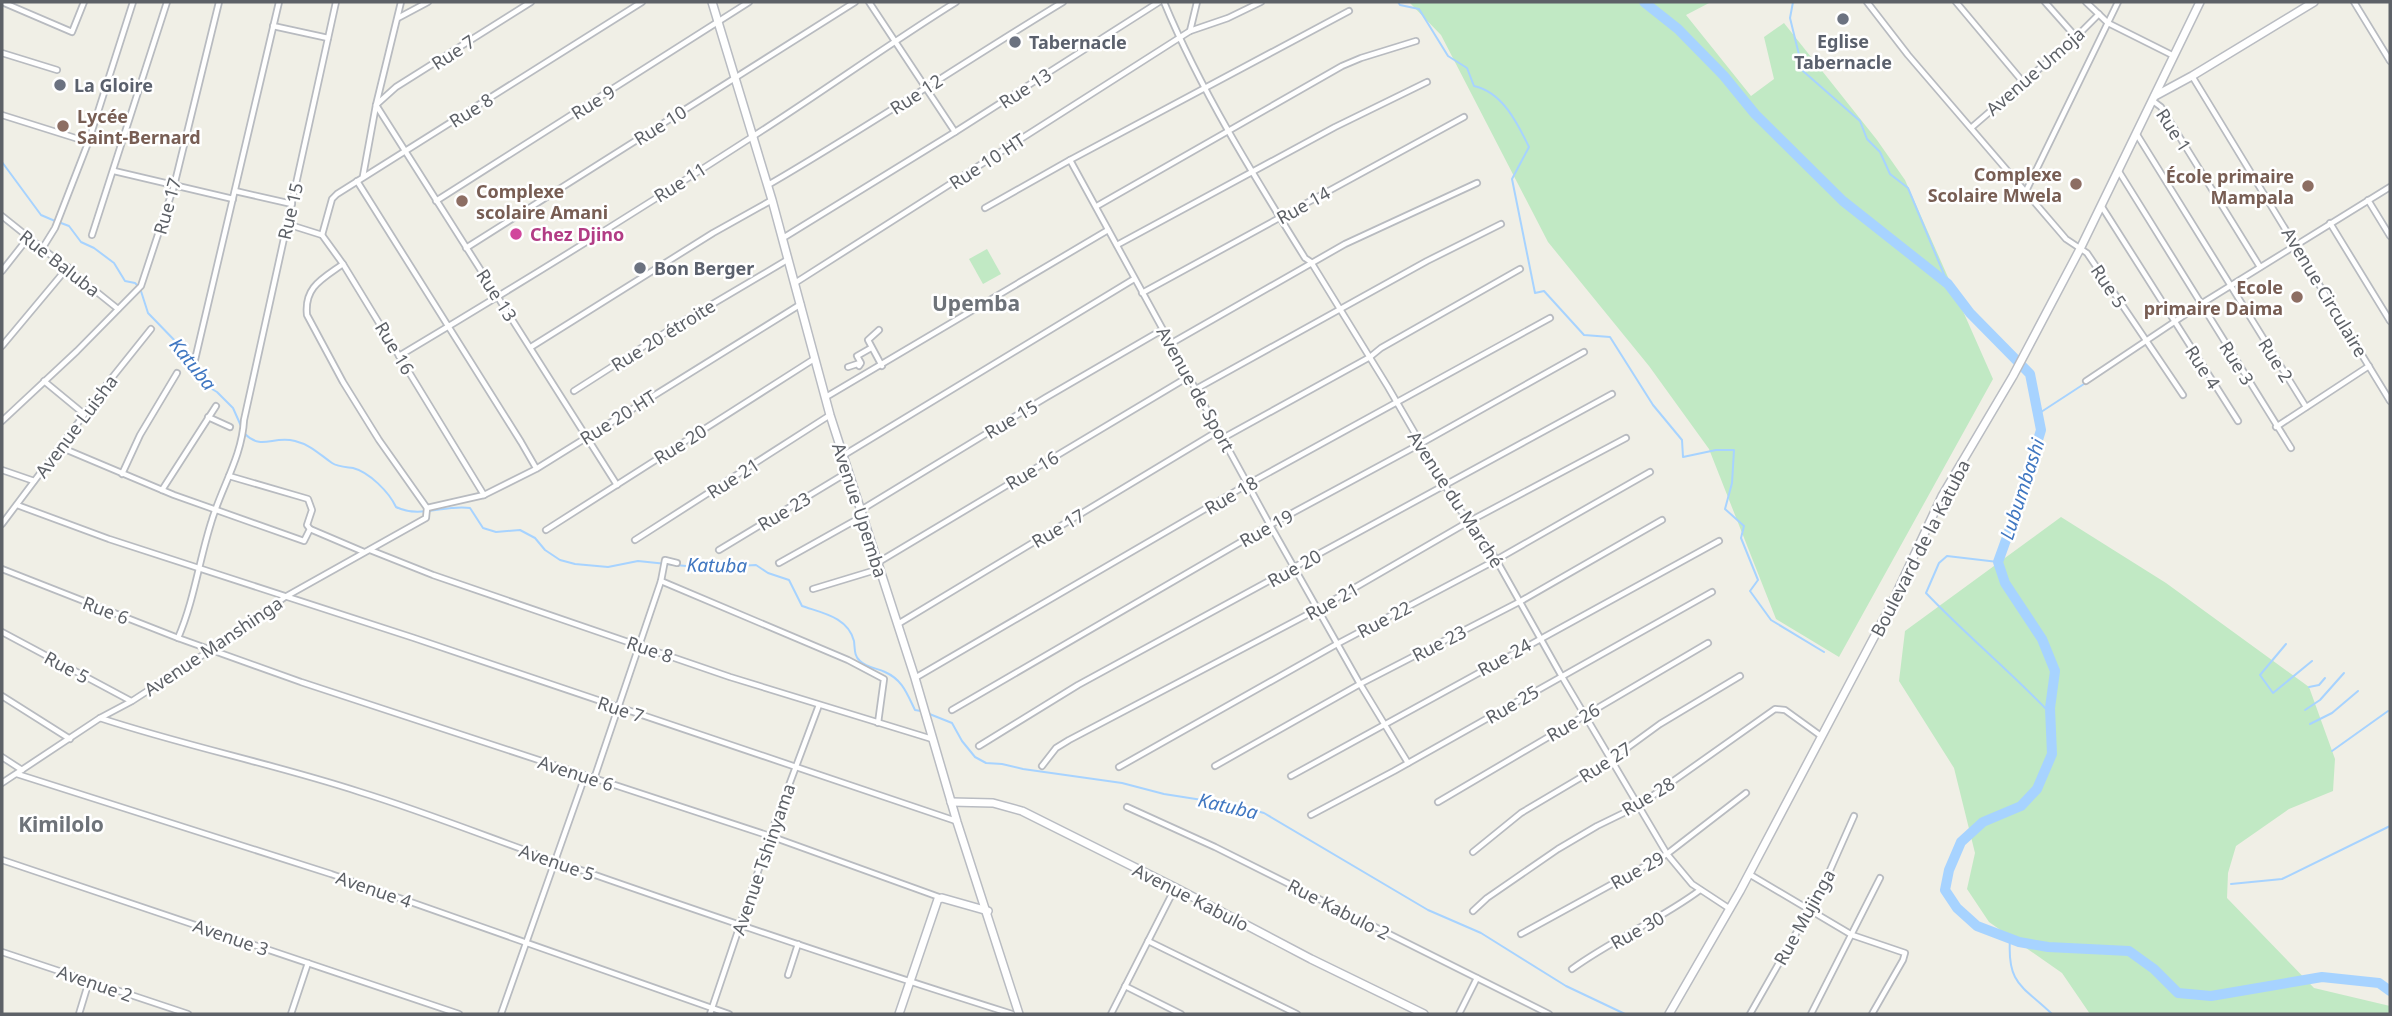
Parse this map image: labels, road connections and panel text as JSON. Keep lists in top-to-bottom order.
{
  "streets": {
    "street": [
      "Rue 7",
      "Avenue Umoja",
      "Rue 13",
      "Rue 12",
      "Rue 9",
      "Rue 8",
      "Rue 10",
      "Rue 1",
      "Rue 10 HT",
      "Rue 11",
      "Rue 14",
      "Rue 17",
      "Rue 15",
      "Rue Baluba",
      "Rue 5",
      "Avenue Circulaire",
      "Rue 20 étroite",
      "Rue 16",
      "Rue 2",
      "Rue 3",
      "Rue 4",
      "Avenue de Sport",
      "Rue 20 HT",
      "Avenue Luisha",
      "Rue 20",
      "Rue 21",
      "Rue 18",
      "Avenue du Marché",
      "Avenue Upemba",
      "Rue 23",
      "Rue 19",
      "Boulevard de la Katuba",
      "Rue 6",
      "Rue 22",
      "Avenue Manshinga",
      "Rue 24",
      "Rue 25",
      "Rue 26",
      "Rue 27",
      "Avenue 6",
      "Rue 28",
      "Avenue Tshinyama",
      "Avenue 5",
      "Rue 29",
      "Avenue 4",
      "Avenue Kabulo",
      "Rue Kabulo 2",
      "Rue Mujinga",
      "Rue 30",
      "Avenue 3",
      "Avenue 2"
    ]
  },
  "crossings": [
    ["Rue 7", "Rue 13"],
    ["Rue 7", "Rue 15"],
    ["Rue 7", "Avenue Luisha"],
    ["Rue 7", "Avenue Upemba"],
    ["Rue 7", "Avenue Manshinga"],
    ["Rue 7", "Avenue Tshinyama"],
    ["Rue 13", "Rue 9"],
    ["Rue 13", "Rue 8"],
    ["Rue 13", "Rue 10"],
    ["Rue 13", "Rue 11"],
    ["Rue 13", "Rue 20 HT"],
    ["Rue 13", "Rue 20"],
    ["Rue 13", "Avenue Upemba"],
    ["Rue 12", "Avenue Upemba"],
    ["Rue 9", "Avenue Upemba"],
    ["Rue 8", "Rue 16"],
    ["Rue 8", "Avenue Upemba"],
    ["Rue 8", "Avenue Manshinga"],
    ["Rue 8", "Avenue Tshinyama"],
    ["Rue 10", "Avenue Upemba"],
    ["Rue 1", "Boulevard de la Katuba"],
    ["Rue 10 HT", "Avenue du Marché"],
    ["Rue 10 HT", "Avenue Upemba"],
    ["Rue 11", "Rue 16"],
    ["Rue 11", "Avenue Upemba"],
    ["Rue 14", "Avenue de Sport"],
    ["Rue 14", "Avenue du Marché"],
    ["Rue 17", "Rue Baluba"],
    ["Rue 17", "Avenue de Sport"],
    ["Rue 17", "Avenue Upemba"],
    ["Rue 15", "Avenue de Sport"],
    ["Rue 15", "Avenue Upemba"],
    ["Rue 15", "Rue 6"],
    ["Rue 5", "Boulevard de la Katuba"],
    ["Rue 5", "Avenue Manshinga"],
    ["Rue 20 étroite", "Avenue Upemba"],
    ["Rue 16", "Avenue de Sport"],
    ["Rue 16", "Rue 20 HT"],
    ["Rue 16", "Avenue Upemba"],
    ["Rue 2", "Boulevard de la Katuba"],
    ["Rue 3", "Boulevard de la Katuba"],
    ["Rue 4", "Boulevard de la Katuba"],
    ["Avenue de Sport", "Rue 20"],
    ["Avenue de Sport", "Rue 21"],
    ["Avenue de Sport", "Rue 18"],
    ["Avenue de Sport", "Rue 23"],
    ["Avenue de Sport", "Rue 19"],
    ["Avenue de Sport", "Rue 22"],
    ["Avenue de Sport", "Rue 24"],
    ["Avenue de Sport", "Rue 25"],
    ["Rue 20 HT", "Avenue Upemba"],
    ["Rue 20 HT", "Avenue Manshinga"],
    ["Rue 20", "Avenue du Marché"],
    ["Rue 20", "Avenue Upemba"],
    ["Rue 21", "Avenue du Marché"],
    ["Rue 21", "Avenue Upemba"],
    ["Rue 18", "Avenue du Marché"],
    ["Rue 18", "Avenue Upemba"],
    ["Avenue du Marché", "Rue 23"],
    ["Avenue du Marché", "Rue 19"],
    ["Avenue du Marché", "Boulevard de la Katuba"],
    ["Avenue du Marché", "Rue 22"],
    ["Avenue du Marché", "Rue 24"],
    ["Avenue du Marché", "Rue 25"],
    ["Avenue du Marché", "Rue 26"],
    ["Avenue du Marché", "Rue 27"],
    ["Avenue du Marché", "Rue 28"],
    ["Avenue du Marché", "Rue 29"],
    ["Avenue du Marché", "Rue 30"],
    ["Avenue Upemba", "Rue 23"],
    ["Avenue Upemba", "Avenue Kabulo"],
    ["Boulevard de la Katuba", "Rue 28"],
    ["Rue 6", "Avenue Manshinga"],
    ["Rue 6", "Avenue 6"],
    ["Avenue Manshinga", "Avenue 6"],
    ["Avenue Manshinga", "Avenue 5"],
    ["Avenue Manshinga", "Avenue 4"],
    ["Avenue 6", "Avenue Tshinyama"],
    ["Avenue Tshinyama", "Avenue 5"],
    ["Avenue Tshinyama", "Avenue 4"]
  ],
  "districts": ["Upemba", "Kimilolo"],
  "water": ["Katuba", "Lubumbashi"],
  "places": [
    "Eglise Tabernacle",
    "Tabernacle",
    "La Gloire",
    "Lycée Saint-Bernard",
    "Complexe Scolaire Mwela",
    "École primaire Mampala",
    "Complexe scolaire Amani",
    "Chez Djino",
    "Bon Berger",
    "Ecole primaire Daima"
  ]
}
